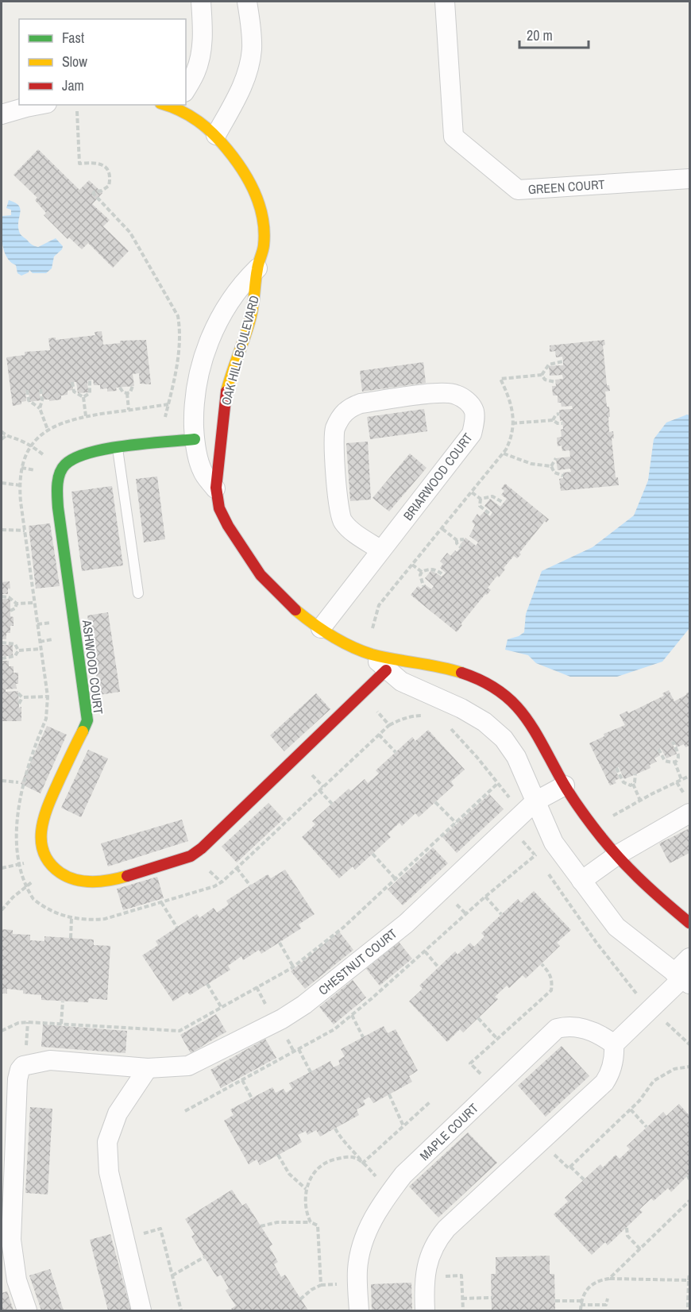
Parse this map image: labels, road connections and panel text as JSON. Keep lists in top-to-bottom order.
{
  "streets": {
    "street": [
      "GREEN COURT",
      "OAK HILL BOULEVARD",
      "BRIARWOOD COURT",
      "ASHWOOD COURT",
      "CHESTNUT COURT",
      "MAPLE COURT"
    ]
  },
  "crossings": [
    ["OAK HILL BOULEVARD", "BRIARWOOD COURT"],
    ["OAK HILL BOULEVARD", "ASHWOOD COURT"],
    ["OAK HILL BOULEVARD", "CHESTNUT COURT"]
  ],
  "legend": ["Fast", "Slow", "Jam"],
  "scale_bar": "20 m"
}
